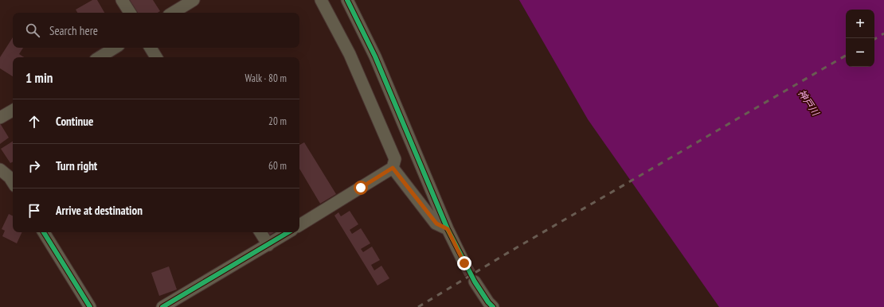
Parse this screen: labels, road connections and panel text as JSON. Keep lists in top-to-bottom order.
{
  "water": ["神戸川"],
  "page": {
    "map_buttons": ["+", "−"],
    "search": "Search here",
    "heading": ["1 min", "Walk · 80 m"],
    "list": [
      ["Continue", "20 m"],
      ["Turn right", "60 m"],
      "Arrive at destination"
    ]
  }
}
